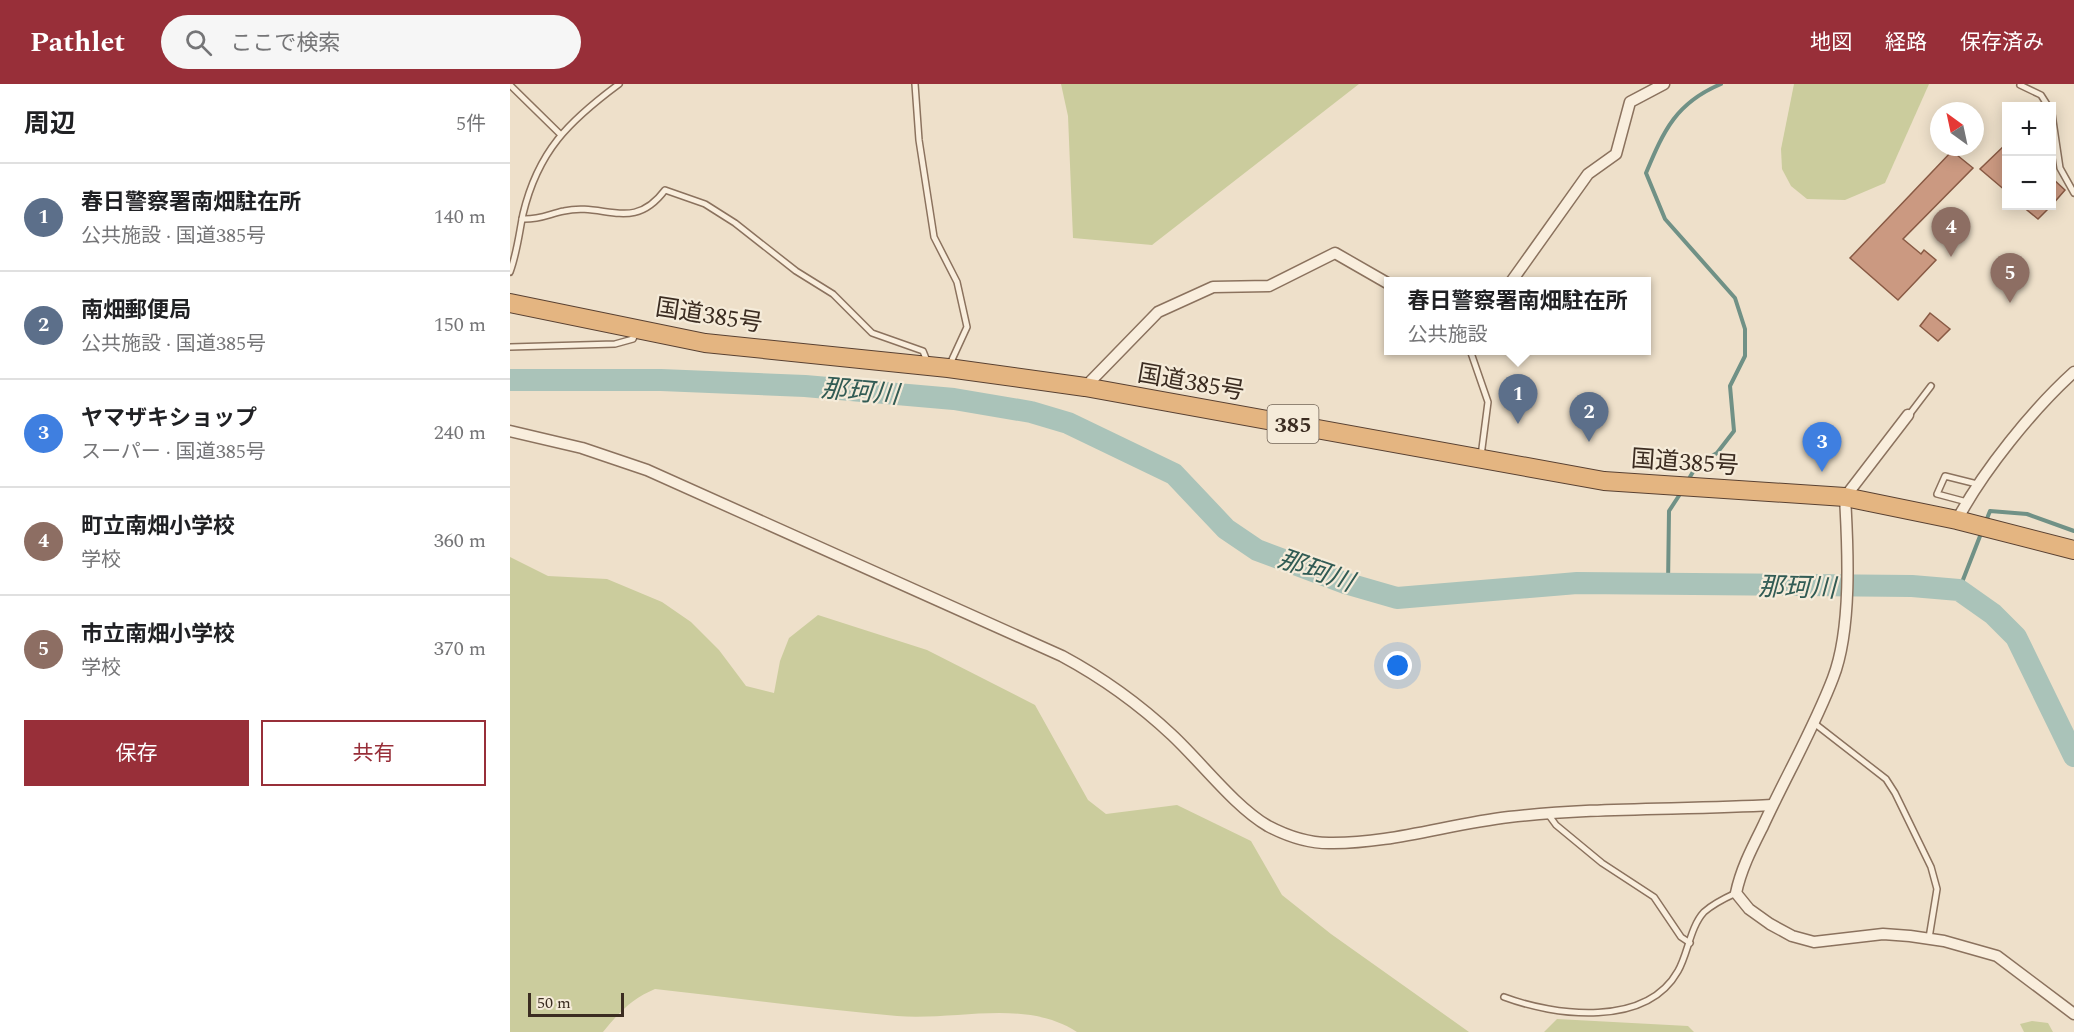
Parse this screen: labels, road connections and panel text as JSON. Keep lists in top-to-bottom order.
{
  "streets": {
    "highway": ["国道385号", "385"]
  },
  "water": ["那珂川"],
  "scale_bar": "50 m",
  "north": "top left",
  "page": {
    "header": "Pathlet",
    "search": "ここで検索",
    "nav": ["地図", "経路", "保存済み"],
    "heading": ["周辺", "5件"],
    "map_buttons": ["+", "−"],
    "list": [
      {
        "mark": "1",
        "name": "春日警察署南畑駐在所",
        "note": "公共施設 · 国道385号",
        "value": "140 m"
      },
      {
        "mark": "2",
        "name": "南畑郵便局",
        "note": "公共施設 · 国道385号",
        "value": "150 m"
      },
      {
        "mark": "3",
        "name": "ヤマザキショップ",
        "note": "スーパー · 国道385号",
        "value": "240 m"
      },
      {
        "mark": "4",
        "name": "町立南畑小学校",
        "note": "学校",
        "value": "360 m"
      },
      {
        "mark": "5",
        "name": "市立南畑小学校",
        "note": "学校",
        "value": "370 m"
      }
    ],
    "pins": [
      "4",
      "5",
      "1",
      "2",
      "3"
    ],
    "popup": ["春日警察署南畑駐在所", "公共施設"],
    "buttons": ["保存", "共有"],
    "scale": "50 m"
  }
}
